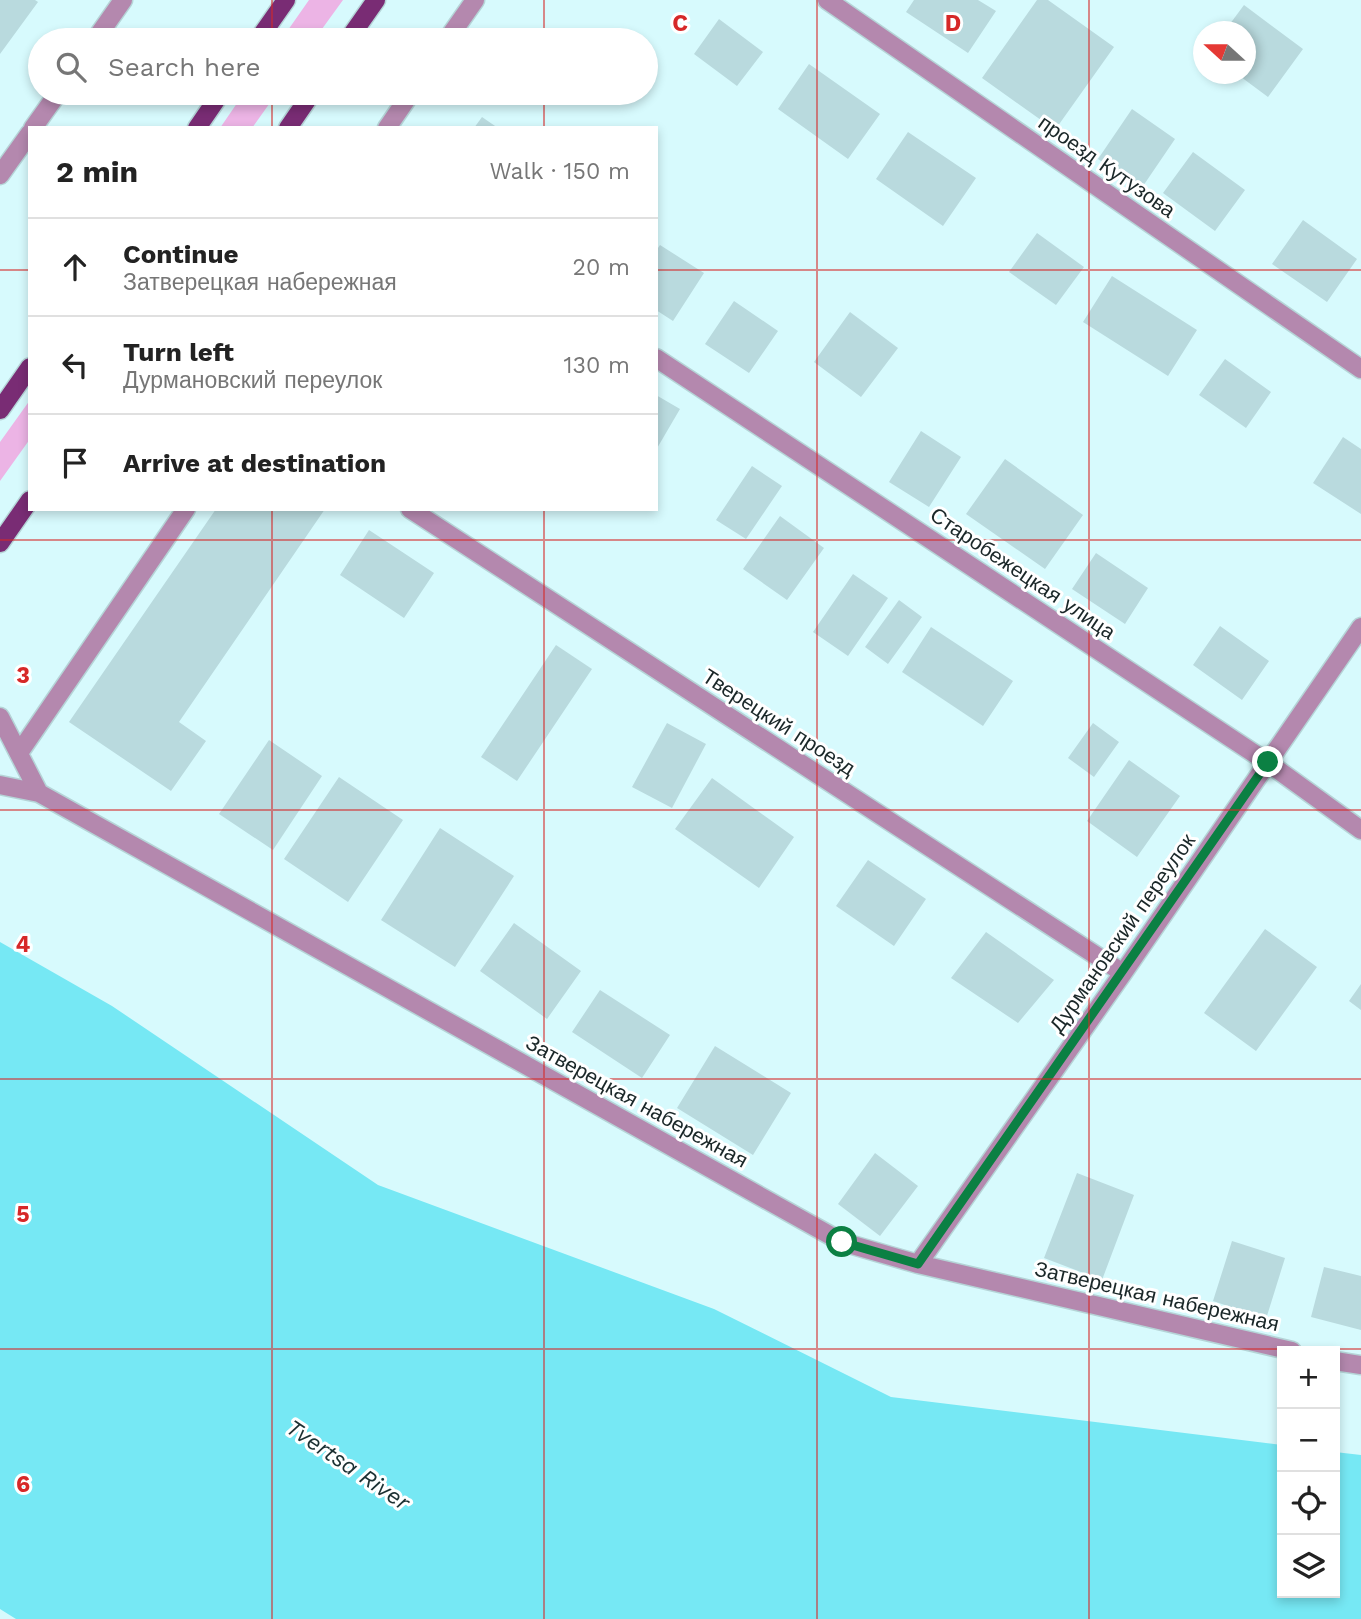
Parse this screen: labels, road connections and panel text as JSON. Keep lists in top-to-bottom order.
{
  "streets": {
    "street": [
      "проезд Кутузова",
      "Старобежецкая улица",
      "Тверецкий проезд",
      "Дурмановский переулок",
      "Затверецкая набережная"
    ]
  },
  "crossings": [
    ["Старобежецкая улица", "Дурмановский переулок"],
    ["Тверецкий проезд", "Дурмановский переулок"],
    ["Дурмановский переулок", "Затверецкая набережная"]
  ],
  "water": ["Tvertsa River"],
  "north": "left",
  "page": {
    "search": "Search here",
    "heading": ["2 min", "Walk · 150 m"],
    "list": [
      ["Continue", "Затверецкая набережная", "20 m"],
      ["Turn left", "Дурмановский переулок", "130 m"],
      "Arrive at destination"
    ],
    "map_buttons": ["+", "−"]
  },
  "grid": {
    "columns": ["C", "D"],
    "rows": [
      "3",
      "4",
      "5",
      "6"
    ]
  }
}
